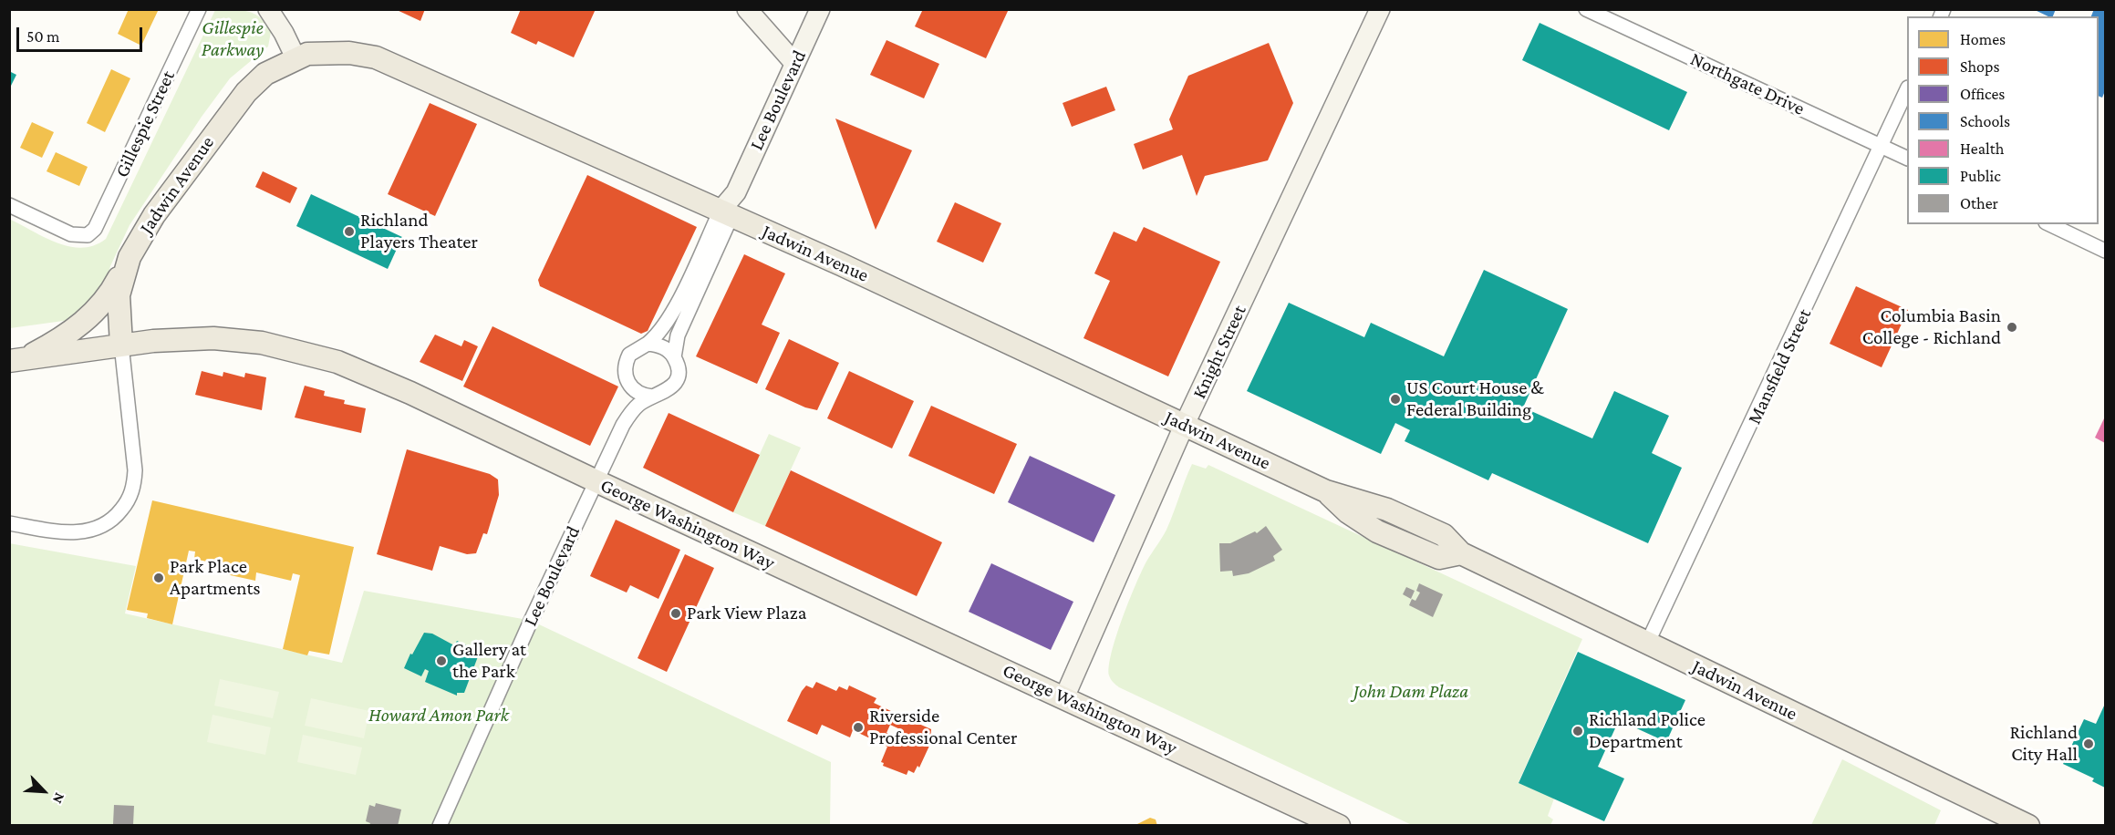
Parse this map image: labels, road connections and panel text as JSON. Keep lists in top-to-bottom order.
{
  "streets": {
    "main road": ["Jadwin Avenue", "George Washington Way"],
    "street": [
      "Northgate Drive",
      "Lee Boulevard",
      "Gillespie Street",
      "Knight Street",
      "Mansfield Street"
    ]
  },
  "crossings": [
    ["Northgate Drive", "Mansfield Street"],
    ["Lee Boulevard", "Jadwin Avenue"],
    ["Lee Boulevard", "George Washington Way"],
    ["Jadwin Avenue", "Knight Street"],
    ["Jadwin Avenue", "Mansfield Street"],
    ["Jadwin Avenue", "George Washington Way"],
    ["Knight Street", "George Washington Way"]
  ],
  "parks": ["Gillespie Parkway", "John Dam Plaza", "Howard Amon Park"],
  "places": [
    "Richland Players Theater",
    "Columbia Basin College - Richland",
    "US Court House & Federal Building",
    "Park Place Apartments",
    "Park View Plaza",
    "Gallery at the Park",
    "Riverside Professional Center",
    "Richland Police Department",
    "Richland City Hall"
  ],
  "legend": [
    "Homes",
    "Shops",
    "Offices",
    "Schools",
    "Health",
    "Public",
    "Other"
  ],
  "scale_bar": "50 m",
  "north": "bottom right"
}
